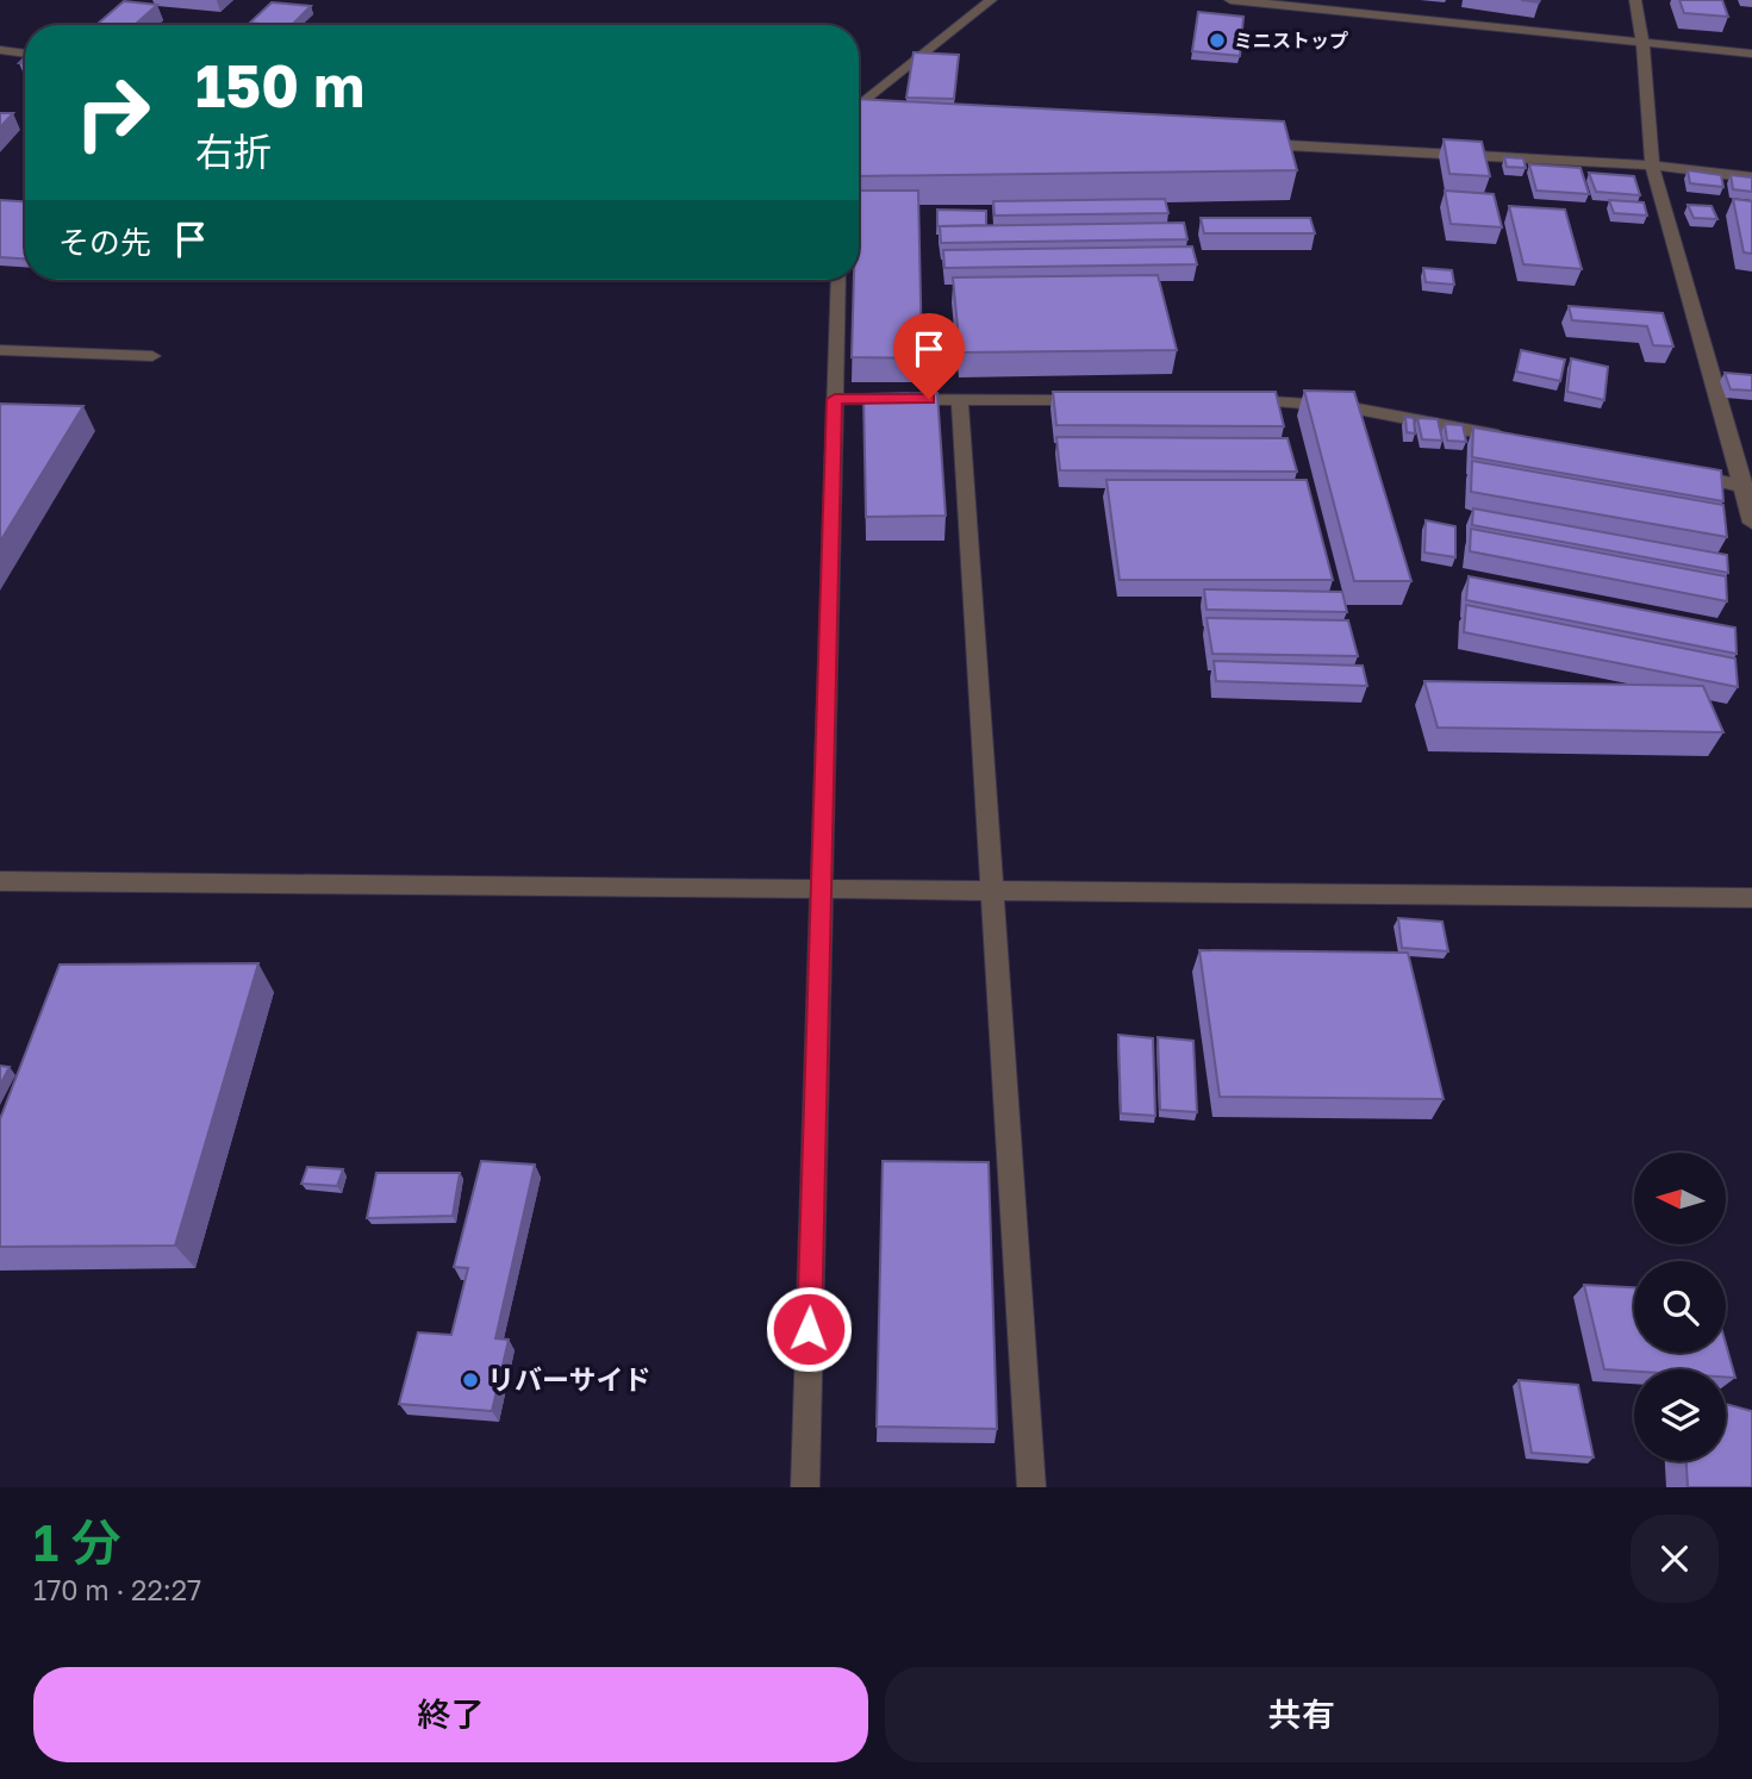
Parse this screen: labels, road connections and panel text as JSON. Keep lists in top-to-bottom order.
{
  "places": ["ミニストップ", "リバーサイド"],
  "north": "left",
  "page": {
    "turn": ["150 m", "右折"],
    "then": "その先",
    "heading": ["1 分", "170 m · 22:27"],
    "buttons": ["終了", "共有"]
  }
}
